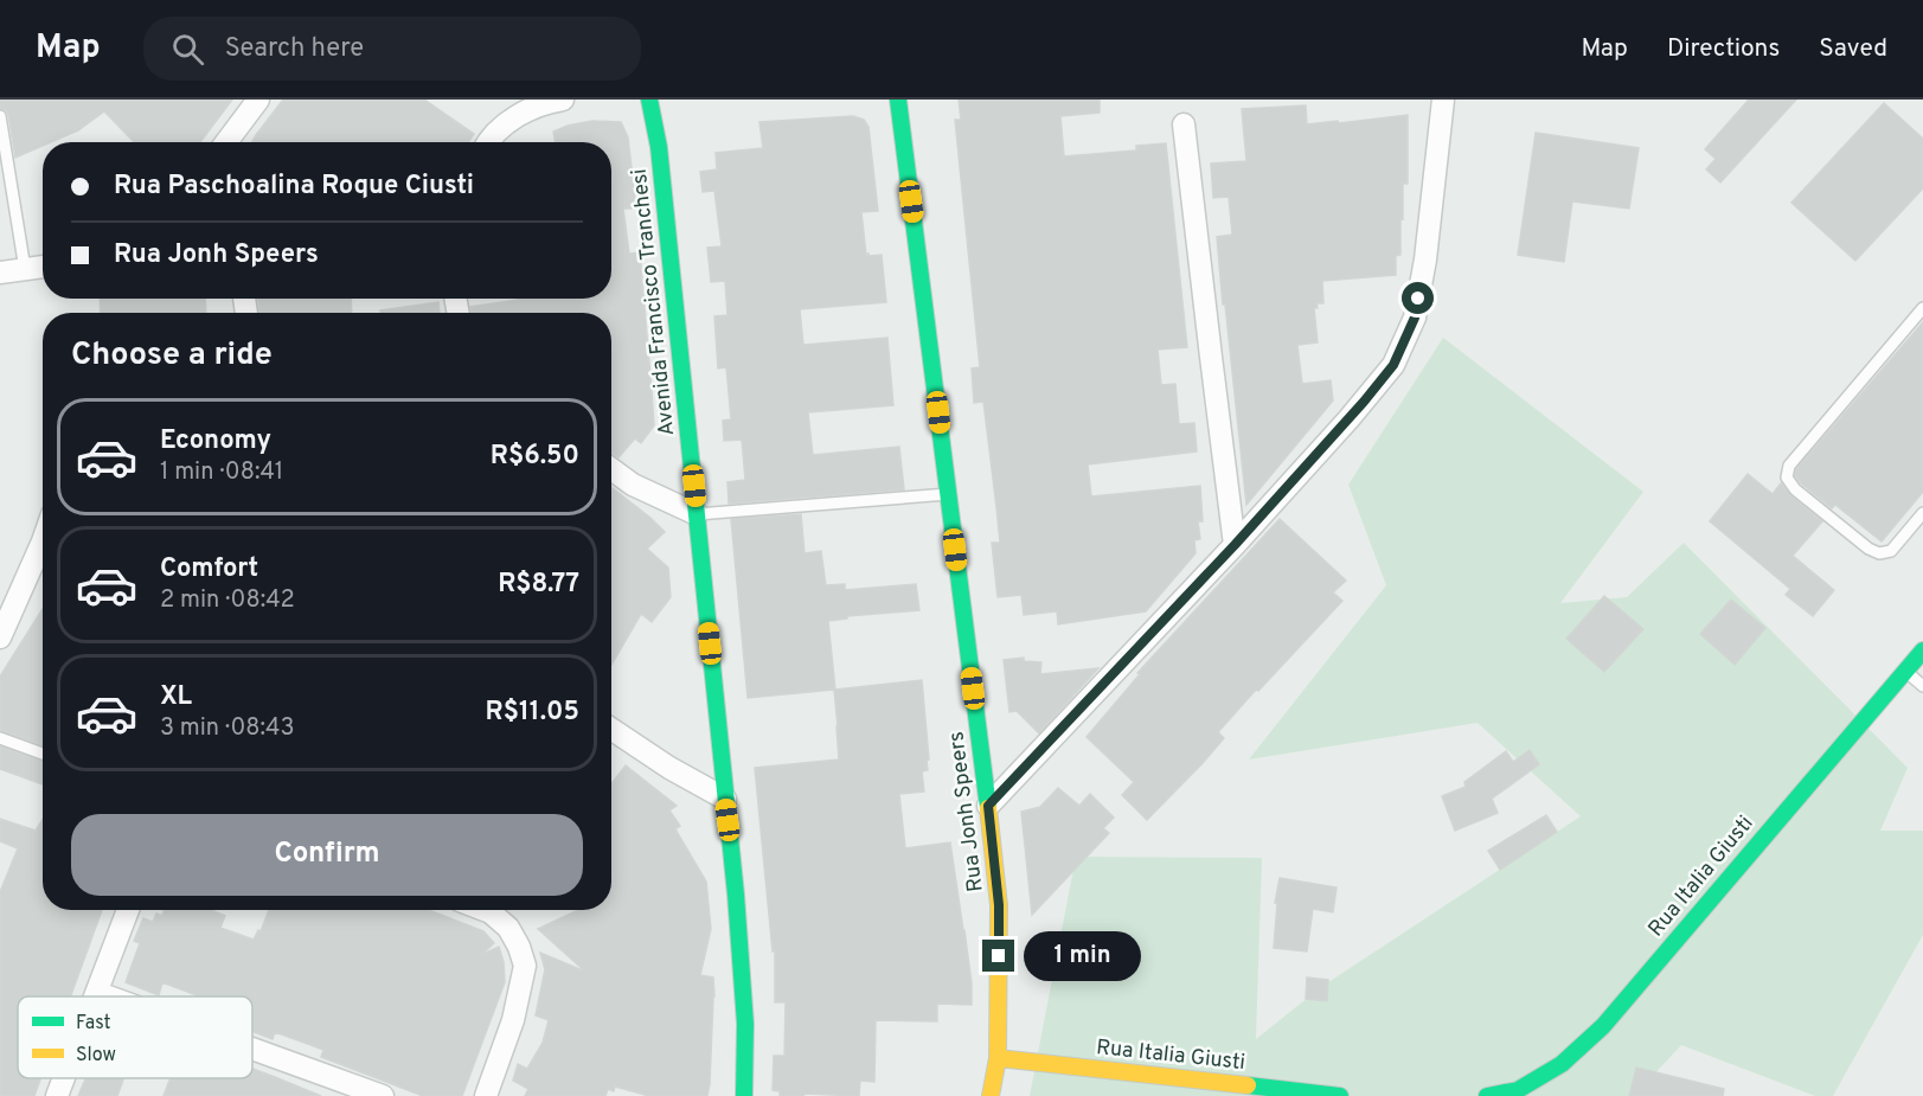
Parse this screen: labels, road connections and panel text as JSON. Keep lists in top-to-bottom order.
{
  "streets": {
    "street": ["Avenida Francisco Tranchesi", "Rua Jonh Speers", "Rua Italia Giusti"]
  },
  "crossings": [
    ["Rua Jonh Speers", "Rua Italia Giusti"]
  ],
  "legend": ["Fast", "Slow"],
  "page": {
    "header": "Map",
    "search": "Search here",
    "nav": ["Map", "Directions", "Saved"],
    "banner": ["Rua Paschoalina Roque Ciusti", "Rua Jonh Speers"],
    "heading": "Choose a ride",
    "list": [
      {
        "name": "Economy",
        "note": "1 min · 08:41",
        "value": "R$6.50"
      },
      {
        "name": "Comfort",
        "note": "2 min · 08:42",
        "value": "R$8.77"
      },
      {
        "name": "XL",
        "note": "3 min · 08:43",
        "value": "R$11.05"
      }
    ],
    "buttons": "Confirm",
    "bubble": "1 min"
  }
}
